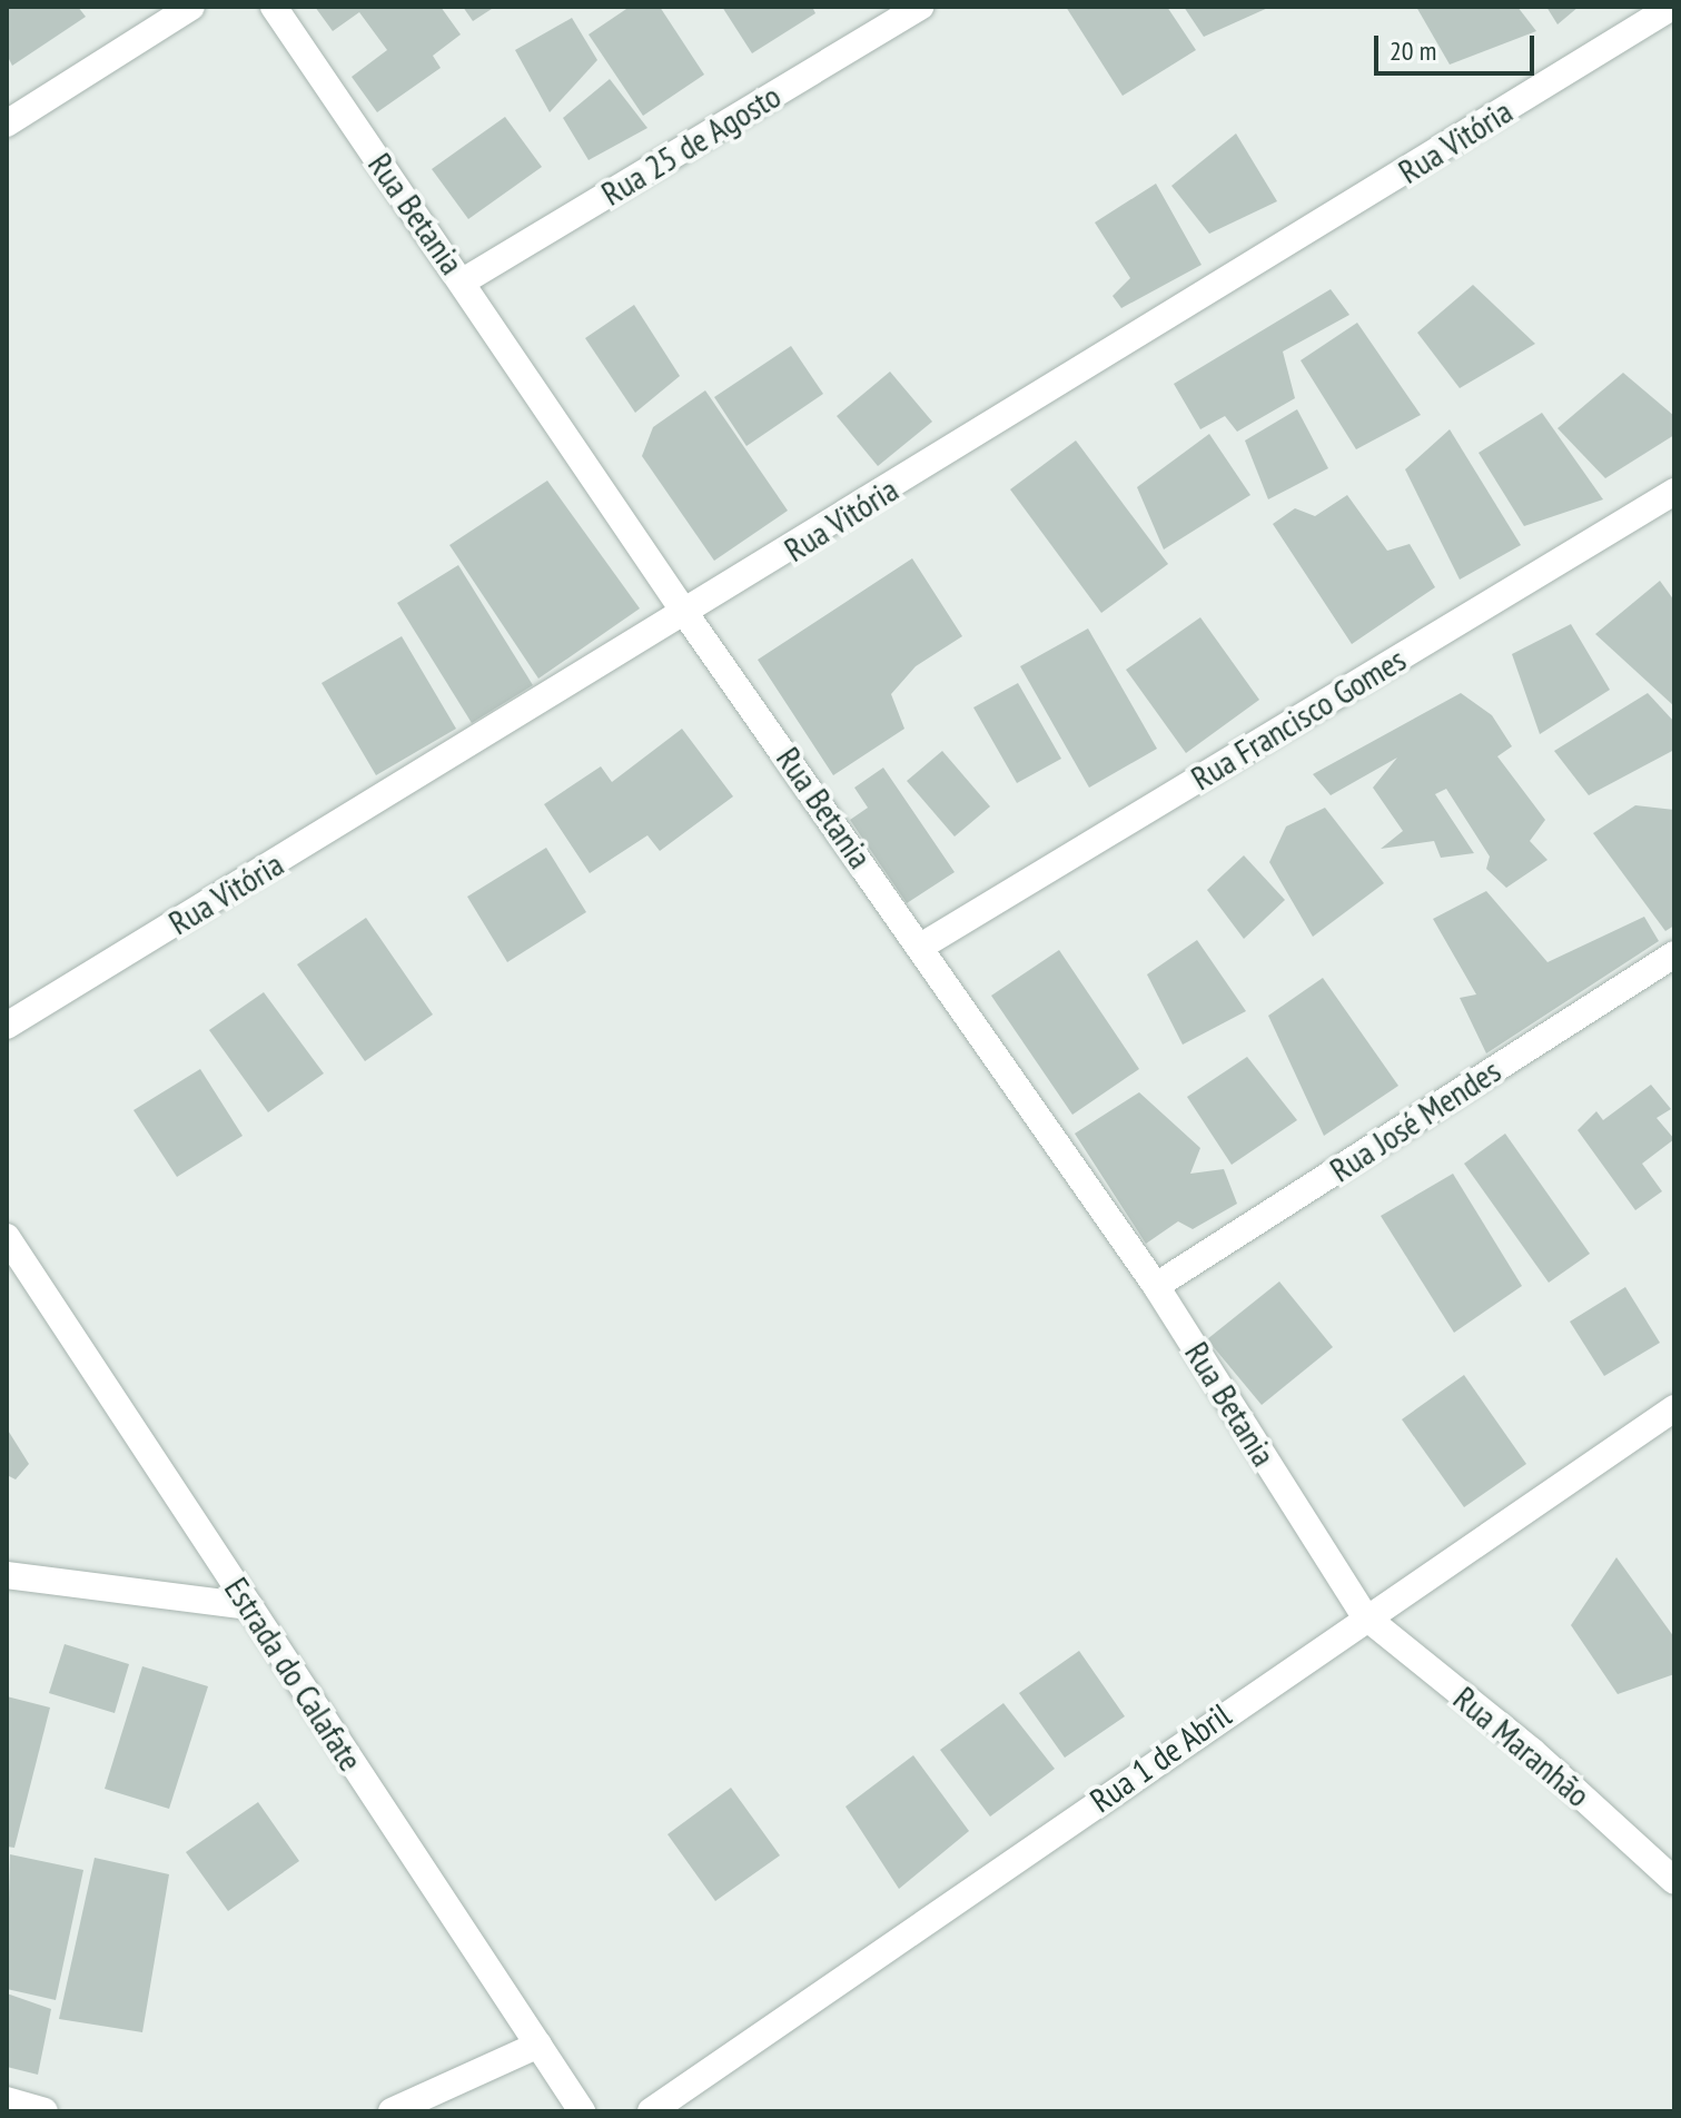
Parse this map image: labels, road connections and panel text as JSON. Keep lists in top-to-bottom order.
{
  "streets": {
    "street": [
      "Rua Vitória",
      "Rua 25 de Agosto",
      "Rua Betania",
      "Rua Francisco Gomes",
      "Rua José Mendes",
      "Estrada do Calafate",
      "Rua Maranhão",
      "Rua 1 de Abril"
    ]
  },
  "crossings": [
    ["Rua Vitória", "Rua Betania"],
    ["Rua 25 de Agosto", "Rua Betania"],
    ["Rua Betania", "Rua Francisco Gomes"],
    ["Rua Betania", "Rua José Mendes"],
    ["Rua Betania", "Rua Maranhão"],
    ["Rua Betania", "Rua 1 de Abril"],
    ["Rua Maranhão", "Rua 1 de Abril"]
  ],
  "scale_bar": "20 m"
}
